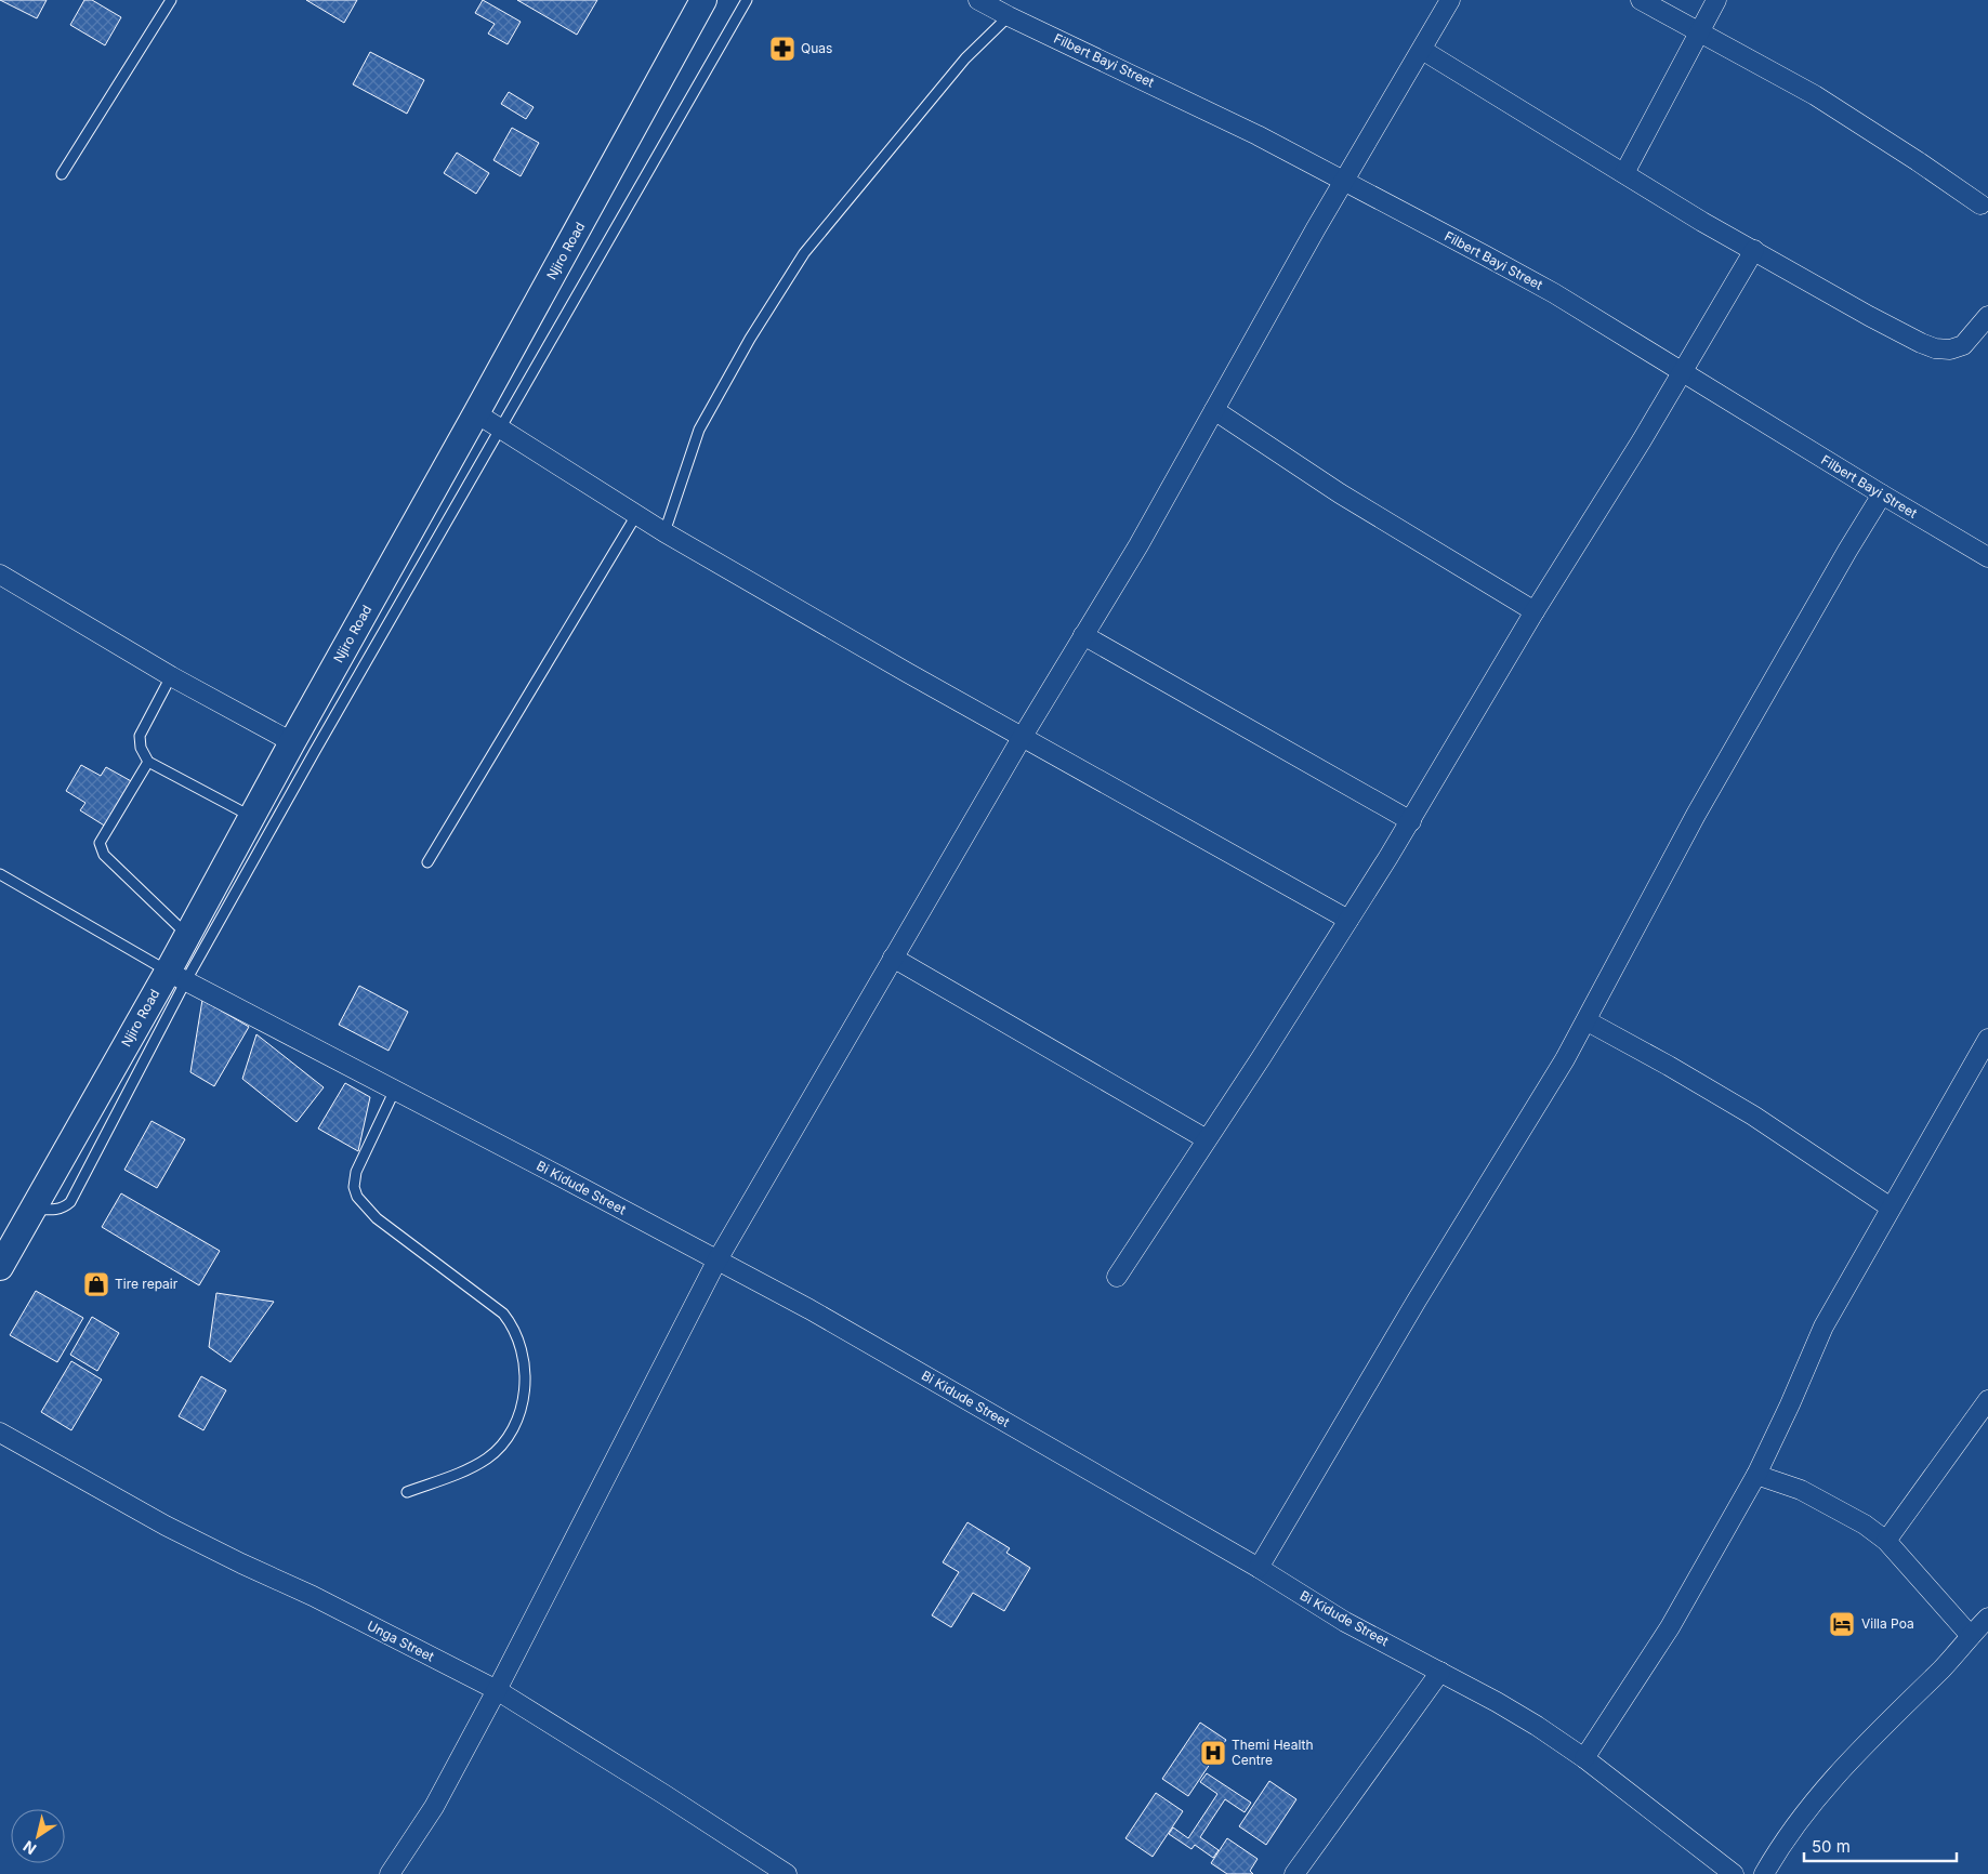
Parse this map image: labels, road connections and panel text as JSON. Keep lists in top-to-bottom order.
{
  "streets": {
    "street": [
      "Filbert Bayi Street",
      "Njiro Road",
      "Bi Kidude Street",
      "Unga Street"
    ]
  },
  "crossings": [
    ["Njiro Road", "Bi Kidude Street"]
  ],
  "places": {
    "pharmacy": ["Quas"],
    "shop": ["Tire repair"],
    "hotel": ["Villa Poa"],
    "hospital": ["Themi Health Centre"]
  },
  "scale_bar": "50 m",
  "north": "bottom left"
}
